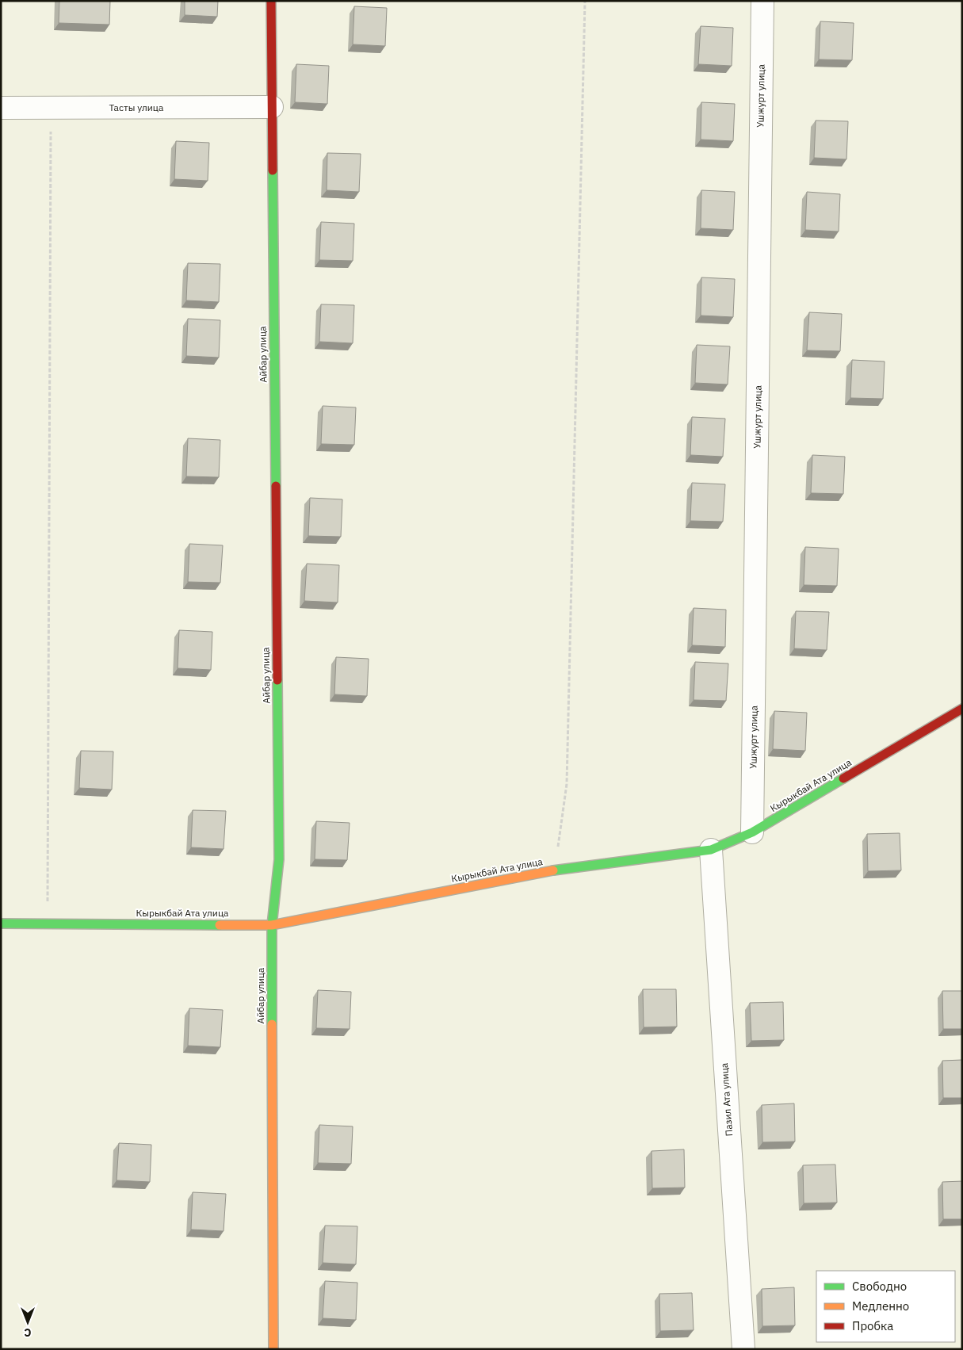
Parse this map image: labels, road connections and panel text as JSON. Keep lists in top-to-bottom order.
{
  "streets": {
    "street": [
      "Ушжурт улица",
      "Тасты улица",
      "Айбар улица",
      "Кырыкбай Ата улица",
      "Пазил Ата улица"
    ]
  },
  "crossings": [
    ["Ушжурт улица", "Кырыкбай Ата улица"],
    ["Тасты улица", "Айбар улица"],
    ["Айбар улица", "Кырыкбай Ата улица"],
    ["Кырыкбай Ата улица", "Пазил Ата улица"]
  ],
  "legend": ["Свободно", "Медленно", "Пробка"],
  "north": "bottom"
}
